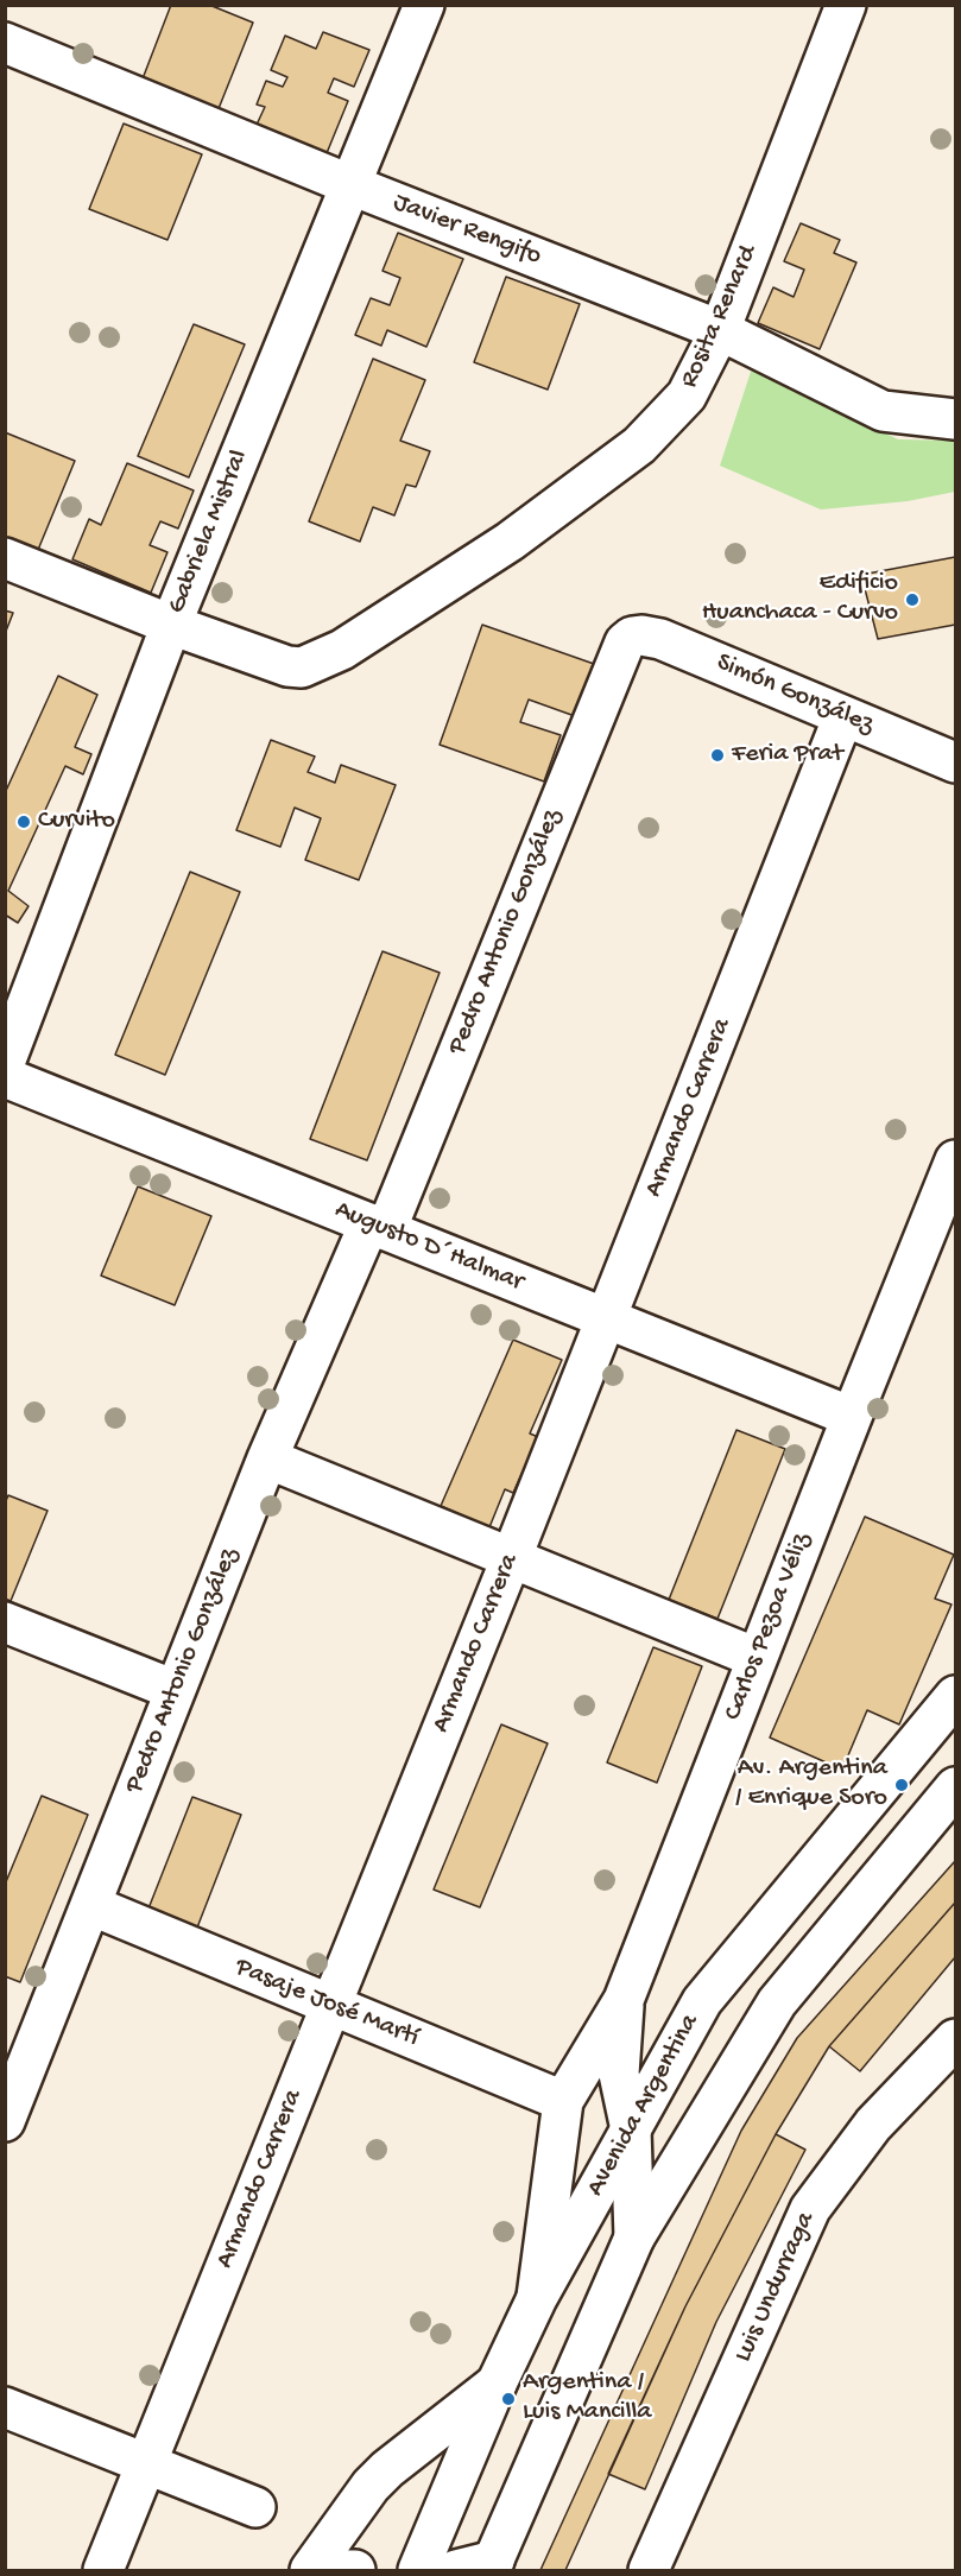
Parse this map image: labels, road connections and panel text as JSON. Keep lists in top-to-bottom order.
{
  "streets": {
    "street": [
      "Javier Rengifo",
      "Rosita Renard",
      "Gabriela Mistral",
      "Simón González",
      "Pedro Antonio González",
      "Armando Carrera",
      "Augusto D´Halmar",
      "Carlos Pezoa Véliz",
      "Pasaje José Martí",
      "Avenida Argentina",
      "Luis Undurraga"
    ]
  },
  "crossings": [
    ["Javier Rengifo", "Rosita Renard"],
    ["Javier Rengifo", "Gabriela Mistral"],
    ["Rosita Renard", "Gabriela Mistral"],
    ["Simón González", "Pedro Antonio González"],
    ["Simón González", "Armando Carrera"],
    ["Pedro Antonio González", "Augusto D´Halmar"],
    ["Pedro Antonio González", "Pasaje José Martí"],
    ["Armando Carrera", "Augusto D´Halmar"],
    ["Armando Carrera", "Pasaje José Martí"],
    ["Augusto D´Halmar", "Carlos Pezoa Véliz"],
    ["Carlos Pezoa Véliz", "Pasaje José Martí"],
    ["Carlos Pezoa Véliz", "Avenida Argentina"]
  ],
  "places": [
    "Edificio Huanchaca - Curvo",
    "Feria Prat",
    "Curvito",
    "Av. Argentina / Enrique Soro",
    "Argentina / Luis Mancilla"
  ]
}
